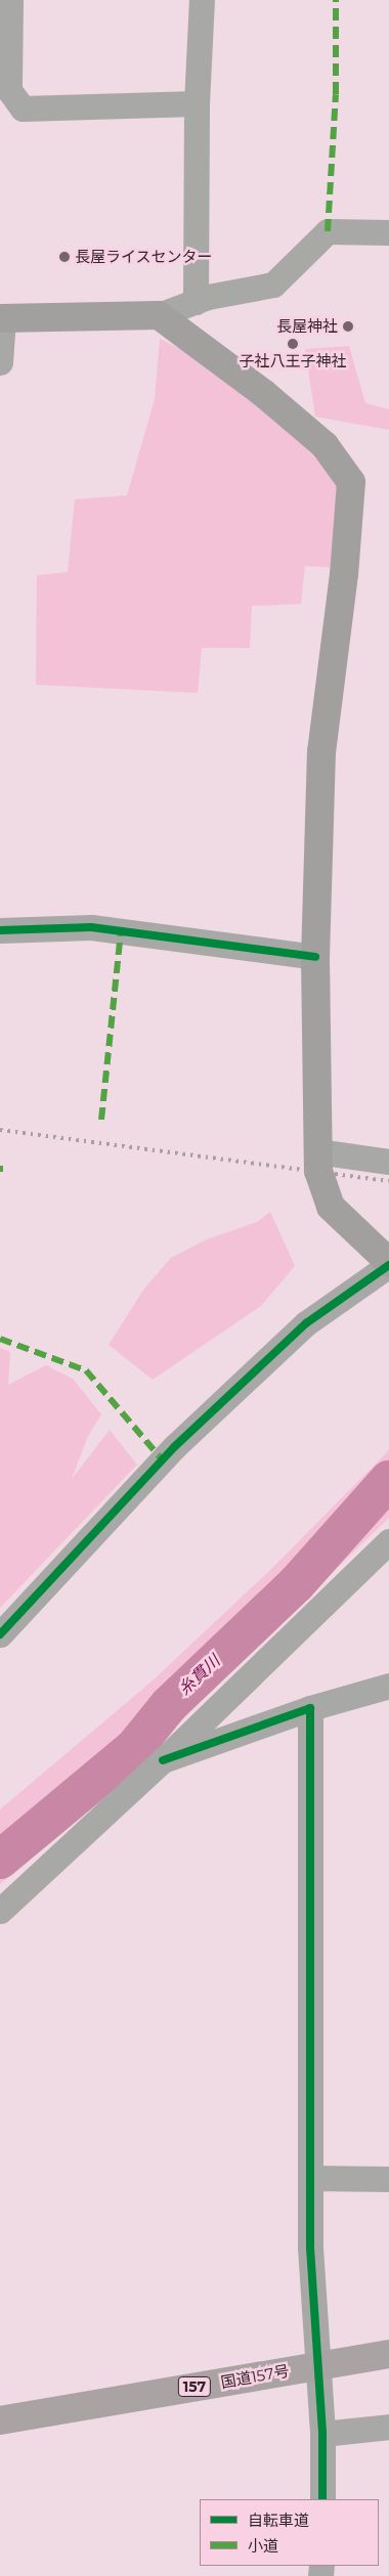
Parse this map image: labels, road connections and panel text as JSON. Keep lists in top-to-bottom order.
{
  "streets": {
    "highway": ["国道157号", "157"]
  },
  "water": ["糸貫川"],
  "places": ["長屋ライスセンター", "長屋神社", "子社八王子神社"],
  "legend": ["自転車道", "小道"]
}
